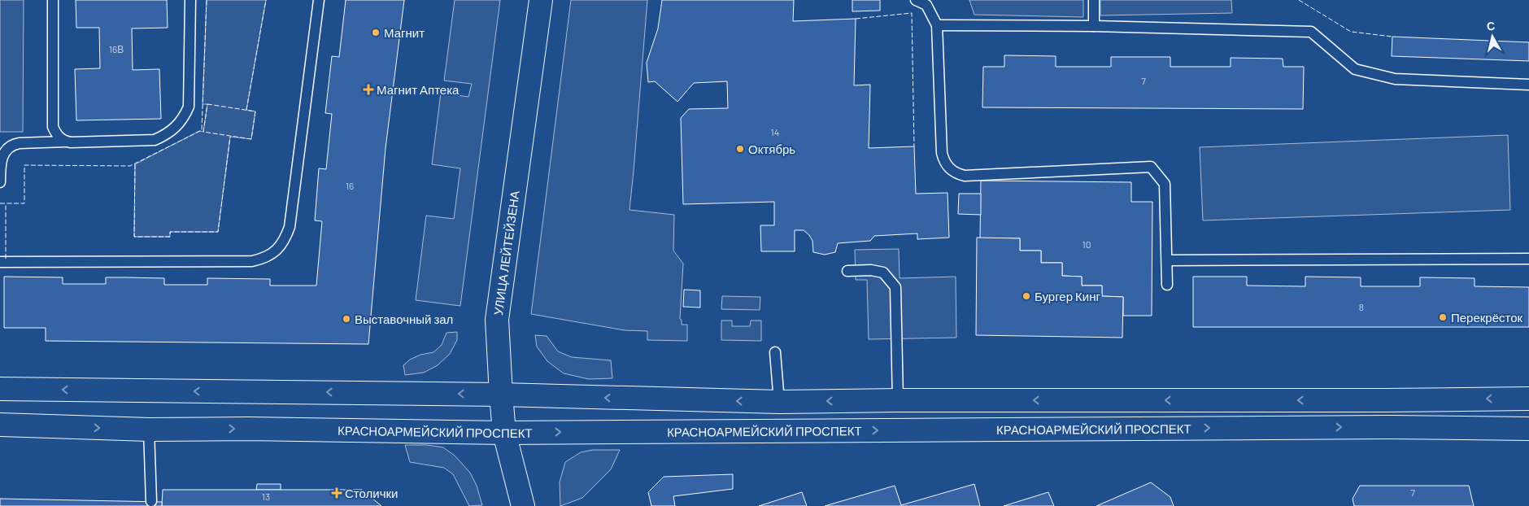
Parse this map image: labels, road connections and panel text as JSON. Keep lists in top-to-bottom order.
{
  "streets": {
    "main road": ["УЛИЦА ЛЕЙТЕЙЗЕНА", "КРАСНОАРМЕЙСКИЙ ПРОСПЕКТ"]
  },
  "crossings": [
    ["УЛИЦА ЛЕЙТЕЙЗЕНА", "КРАСНОАРМЕЙСКИЙ ПРОСПЕКТ"]
  ],
  "places": {
    "other": [
      "Магнит",
      "Октябрь",
      "Бургер Кинг",
      "Перекрёсток",
      "Выставочный зал"
    ],
    "health": ["Магнит Аптека", "Столички"]
  },
  "house_numbers": [
    "16В",
    "7",
    "14",
    "16",
    "10",
    "8",
    "7",
    "13"
  ],
  "north": "top"
}
